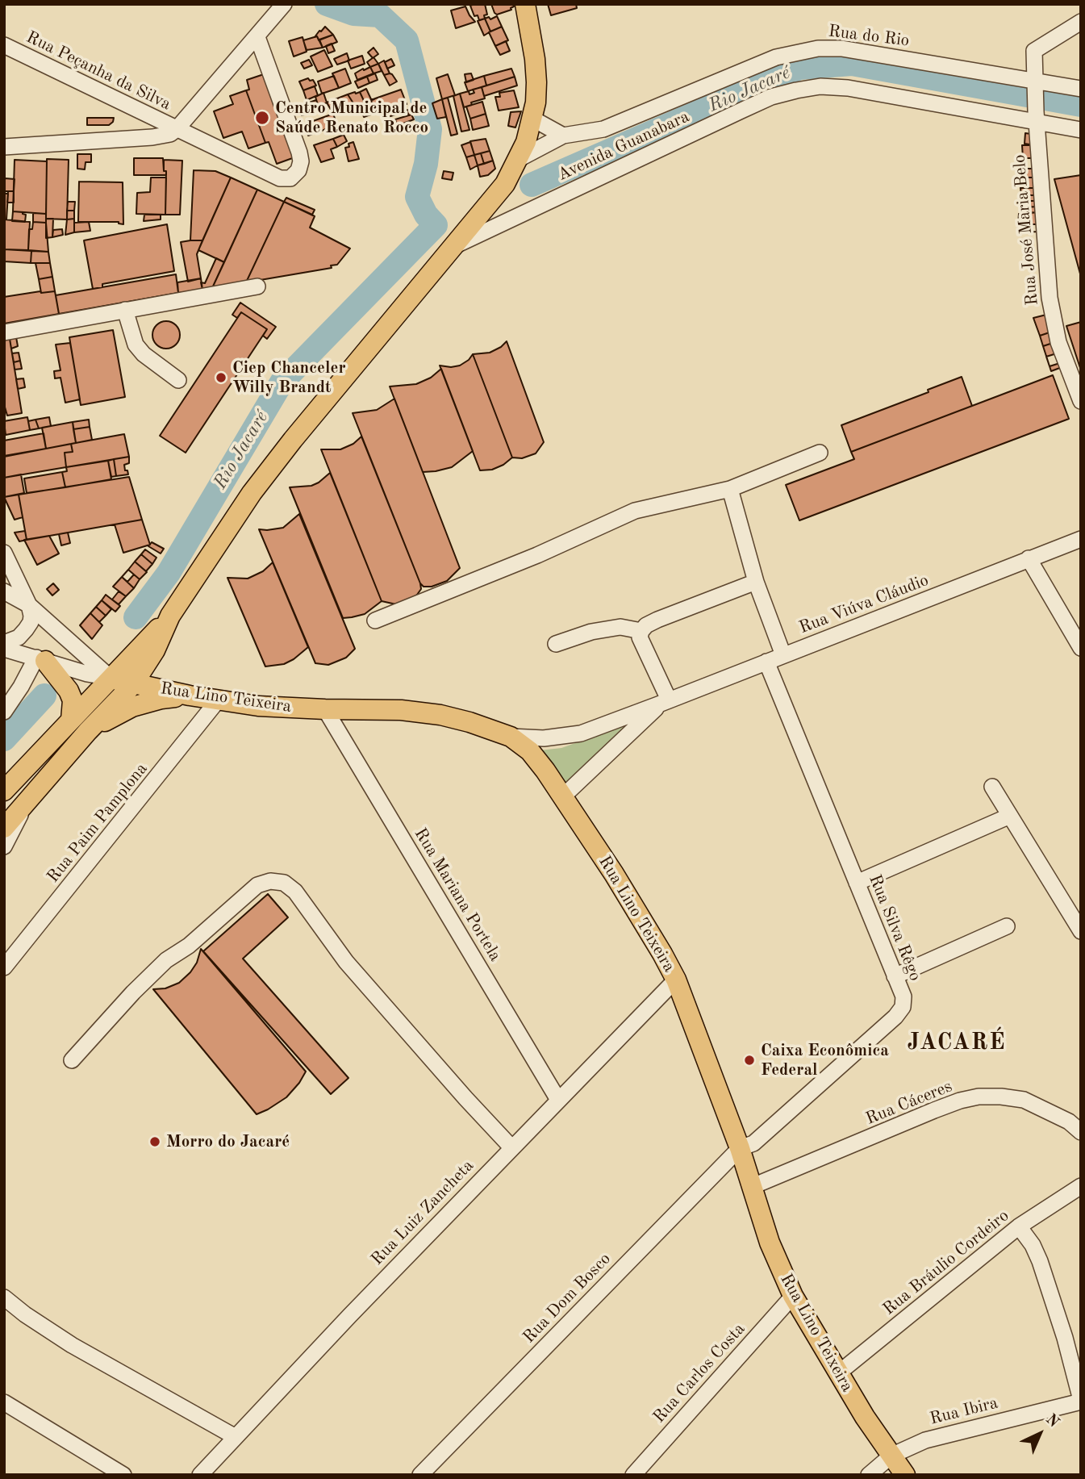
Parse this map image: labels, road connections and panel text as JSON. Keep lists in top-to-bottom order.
{
  "streets": {
    "main road": ["Rua Lino Teixeira"],
    "street": [
      "Rua do Rio",
      "Rua Peçanha da Silva",
      "Avenida Guanabara",
      "Rua José Maria Belo",
      "Rua Viúva Cláudio",
      "Rua Paim Pamplona",
      "Rua Mariana Portela",
      "Rua Silva Rêgo",
      "Rua Cáceres",
      "Rua Luiz Zancheta",
      "Rua Bráulio Cordeiro",
      "Rua Dom Bosco",
      "Rua Carlos Costa",
      "Rua Ibira"
    ]
  },
  "crossings": [
    ["Rua do Rio", "Rua José Maria Belo"],
    ["Avenida Guanabara", "Rua José Maria Belo"],
    ["Rua Viúva Cláudio", "Rua Lino Teixeira"],
    ["Rua Viúva Cláudio", "Rua Silva Rêgo"],
    ["Rua Lino Teixeira", "Rua Paim Pamplona"],
    ["Rua Lino Teixeira", "Rua Mariana Portela"],
    ["Rua Lino Teixeira", "Rua Silva Rêgo"],
    ["Rua Lino Teixeira", "Rua Cáceres"],
    ["Rua Lino Teixeira", "Rua Luiz Zancheta"],
    ["Rua Lino Teixeira", "Rua Bráulio Cordeiro"],
    ["Rua Lino Teixeira", "Rua Dom Bosco"],
    ["Rua Lino Teixeira", "Rua Carlos Costa"],
    ["Rua Lino Teixeira", "Rua Ibira"],
    ["Rua Mariana Portela", "Rua Luiz Zancheta"],
    ["Rua Silva Rêgo", "Rua Dom Bosco"]
  ],
  "districts": ["JACARÉ"],
  "water": ["Rio Jacaré"],
  "places": [
    "Centro Municipal de Saúde Renato Rocco",
    "Ciep Chanceler Willy Brandt",
    "Caixa Econômica Federal",
    "Morro do Jacaré"
  ],
  "north": "top right"
}
